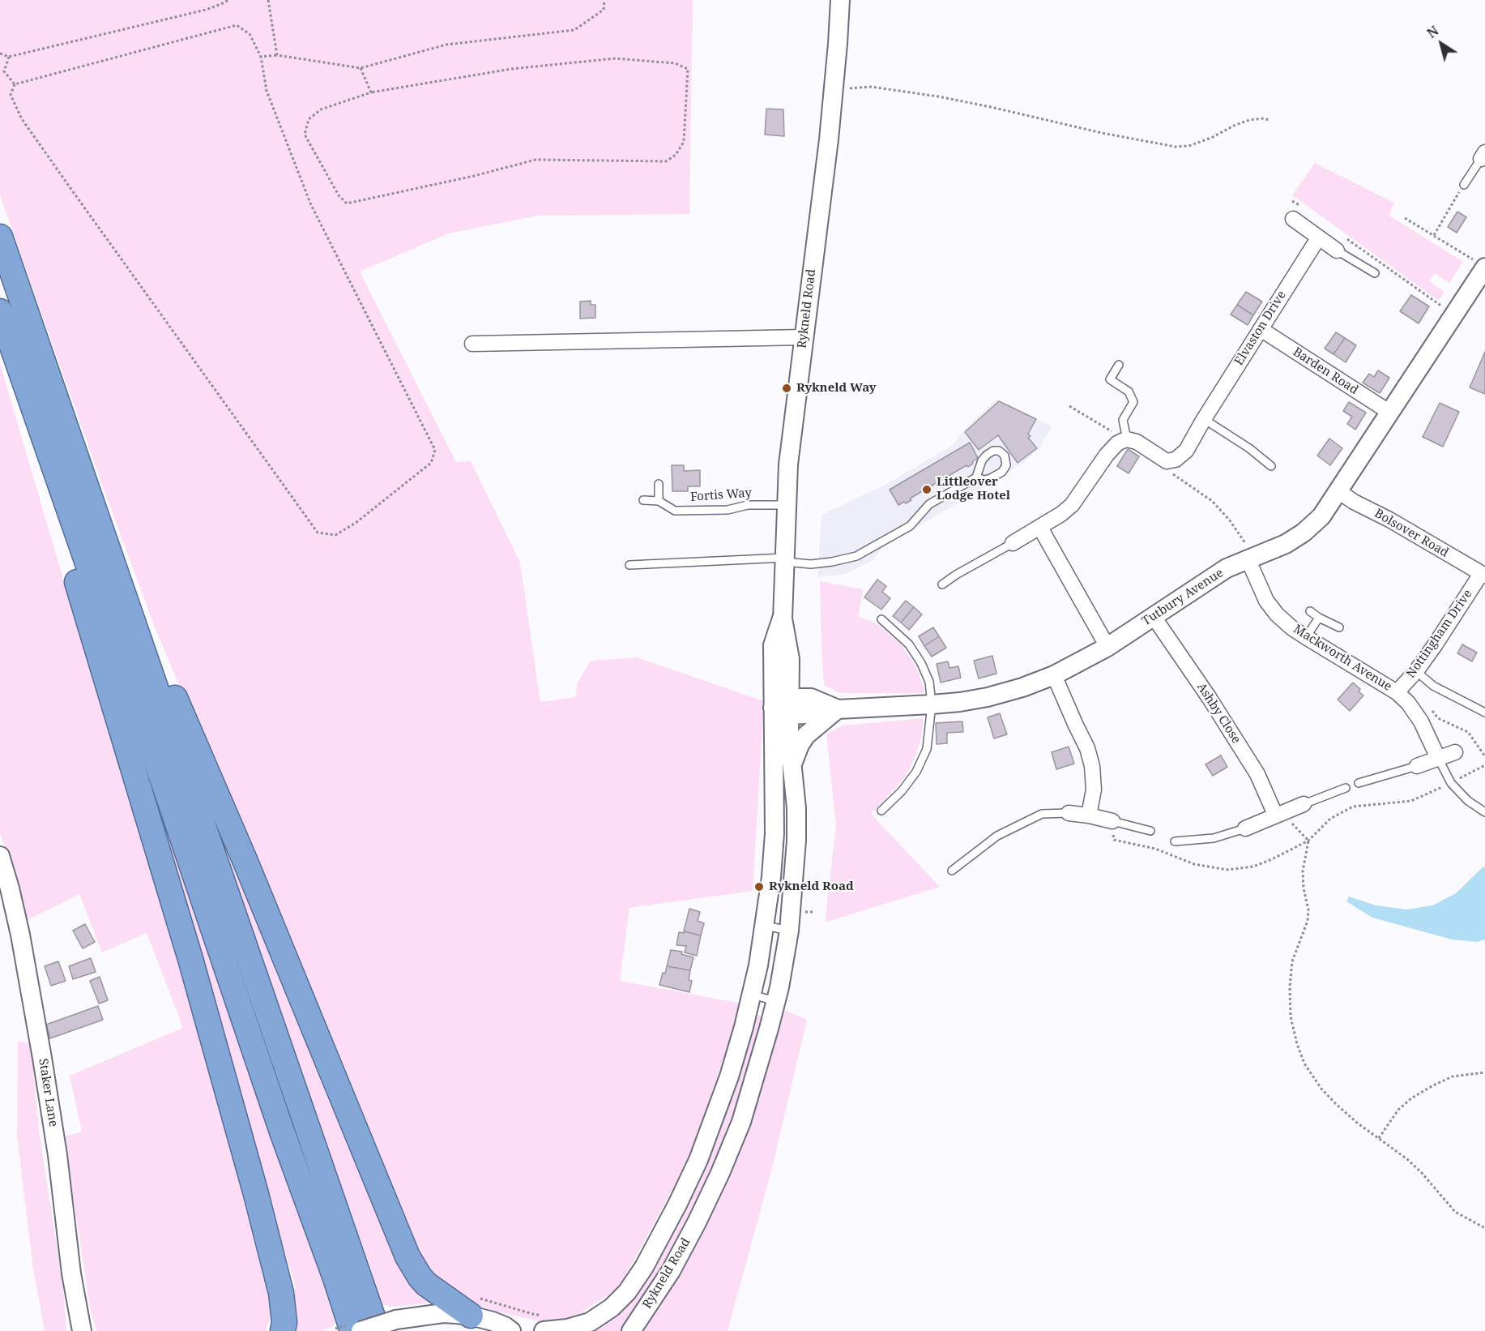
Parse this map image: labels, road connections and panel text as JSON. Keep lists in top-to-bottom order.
{
  "streets": {
    "street": [
      "Rykneld Road",
      "Elvaston Drive",
      "Barden Road",
      "Bolsover Road",
      "Tutbury Avenue",
      "Nottingham Drive",
      "Mackworth Avenue",
      "Ashby Close",
      "Staker Lane"
    ],
    "lane": ["Fortis Way"]
  },
  "crossings": [
    ["Rykneld Road", "Fortis Way"],
    ["Rykneld Road", "Tutbury Avenue"],
    ["Elvaston Drive", "Barden Road"],
    ["Barden Road", "Tutbury Avenue"],
    ["Bolsover Road", "Tutbury Avenue"],
    ["Bolsover Road", "Nottingham Drive"],
    ["Tutbury Avenue", "Mackworth Avenue"],
    ["Tutbury Avenue", "Ashby Close"],
    ["Nottingham Drive", "Mackworth Avenue"]
  ],
  "places": ["Rykneld Way", "Littleover Lodge Hotel", "Rykneld Road"],
  "north": "top left"
}
